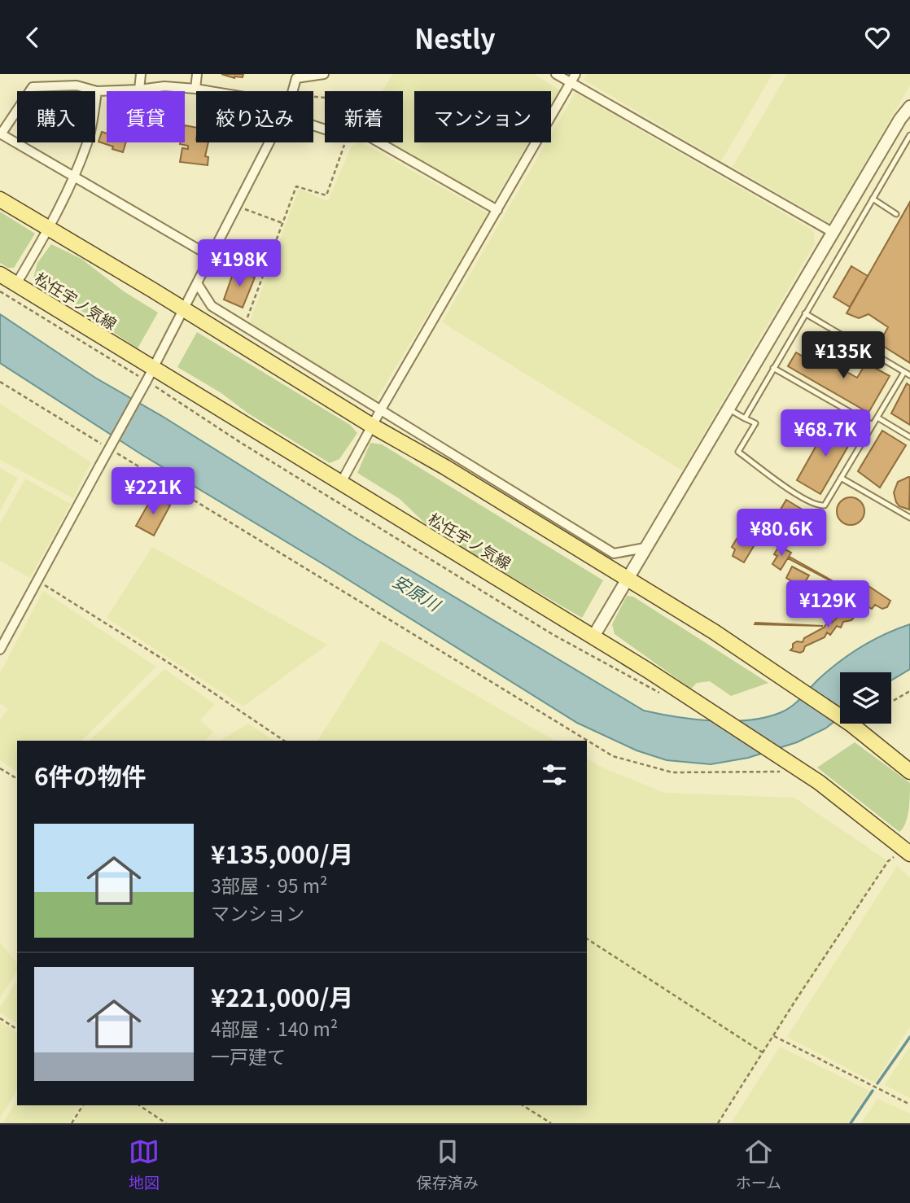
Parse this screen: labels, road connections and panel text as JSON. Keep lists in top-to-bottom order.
{
  "streets": {
    "main road": ["松任宇ノ気線"]
  },
  "water": ["安原川"],
  "page": {
    "header": "Nestly",
    "chip": [
      "購入",
      "賃貸",
      "絞り込み",
      "新着",
      "マンション"
    ],
    "price": [
      "¥198K",
      "¥135K",
      "¥68.7K",
      "¥221K",
      "¥80.6K",
      "¥129K"
    ],
    "heading": "6件の物件",
    "list": [
      {
        "name": "¥135,000/月",
        "note": "3部屋 · 95 m² · マンション"
      },
      {
        "name": "¥221,000/月",
        "note": "4部屋 · 140 m² · 一戸建て"
      }
    ],
    "tabs": ["地図", "保存済み", "ホーム"]
  }
}
